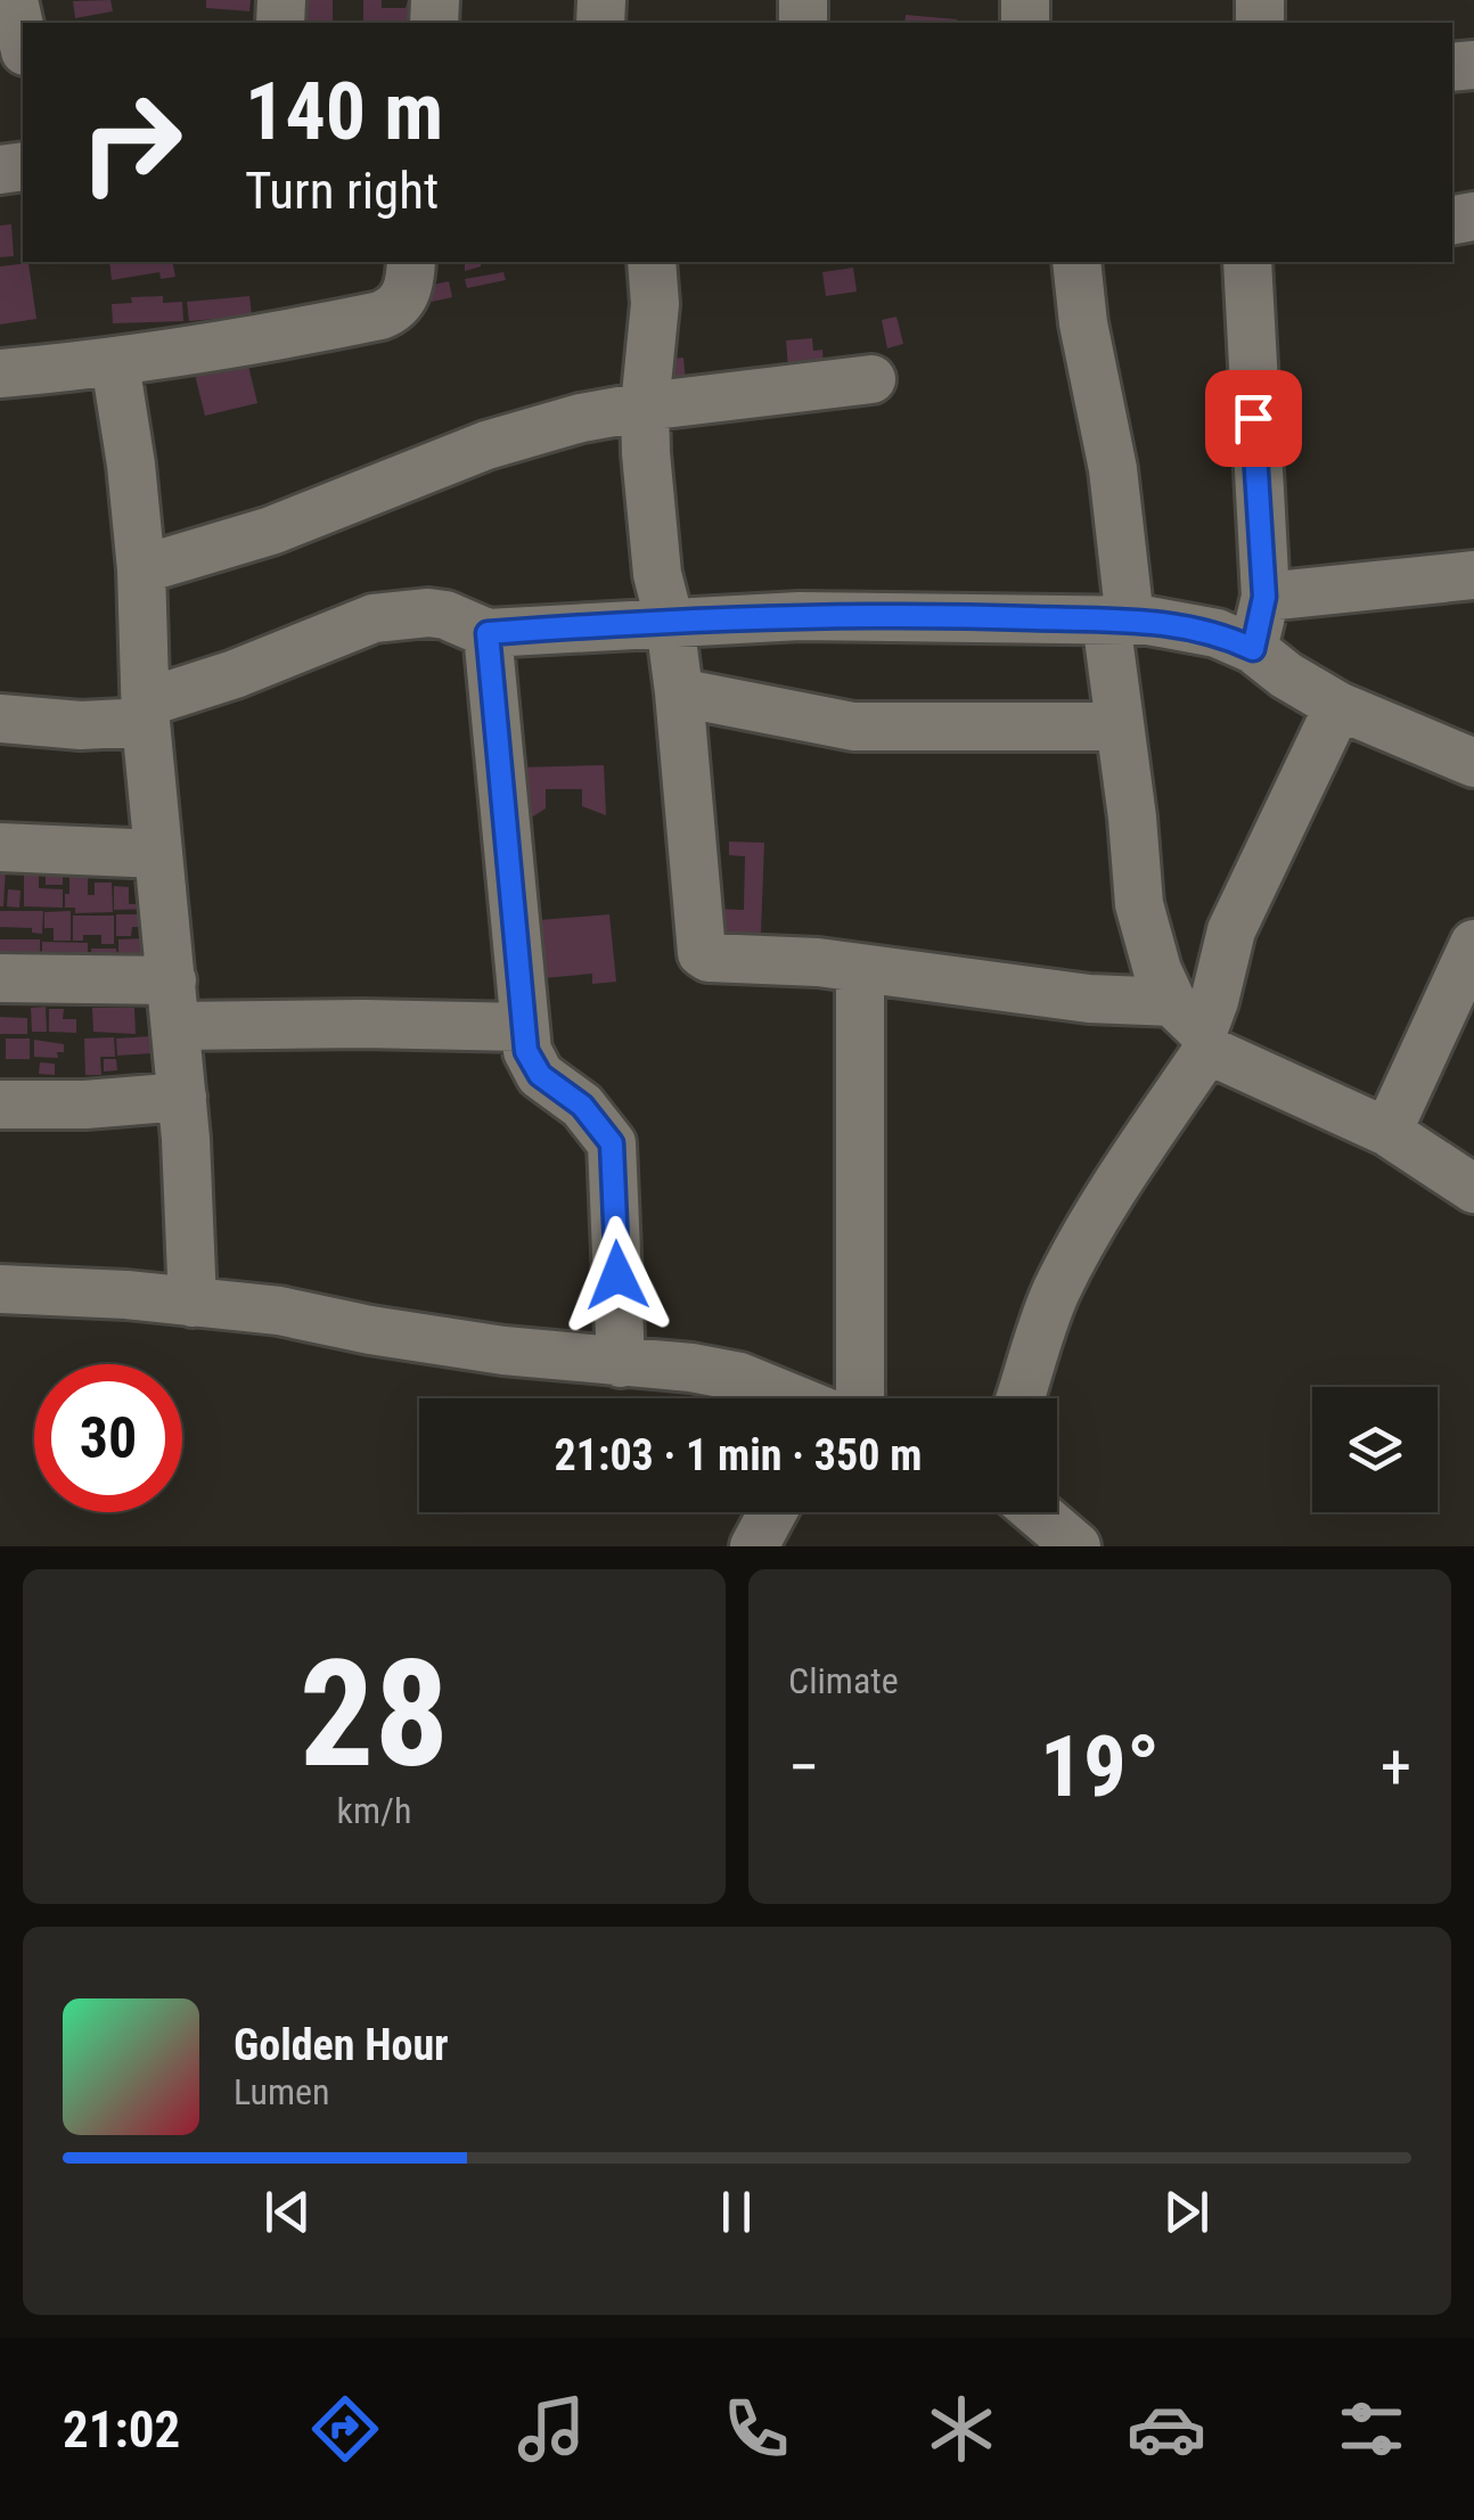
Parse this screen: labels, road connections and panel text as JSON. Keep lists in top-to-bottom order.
{
  "page": {
    "turn": ["140 m", "Turn right"],
    "limit": "30",
    "trip": "21:03 · 1 min · 350 m",
    "tile": [
      ["28", "km/h"],
      "Climate"
    ],
    "heat": ["−", "19°", "+"],
    "song": ["Golden Hour", "Lumen"],
    "tabs": "21:02"
  }
}
